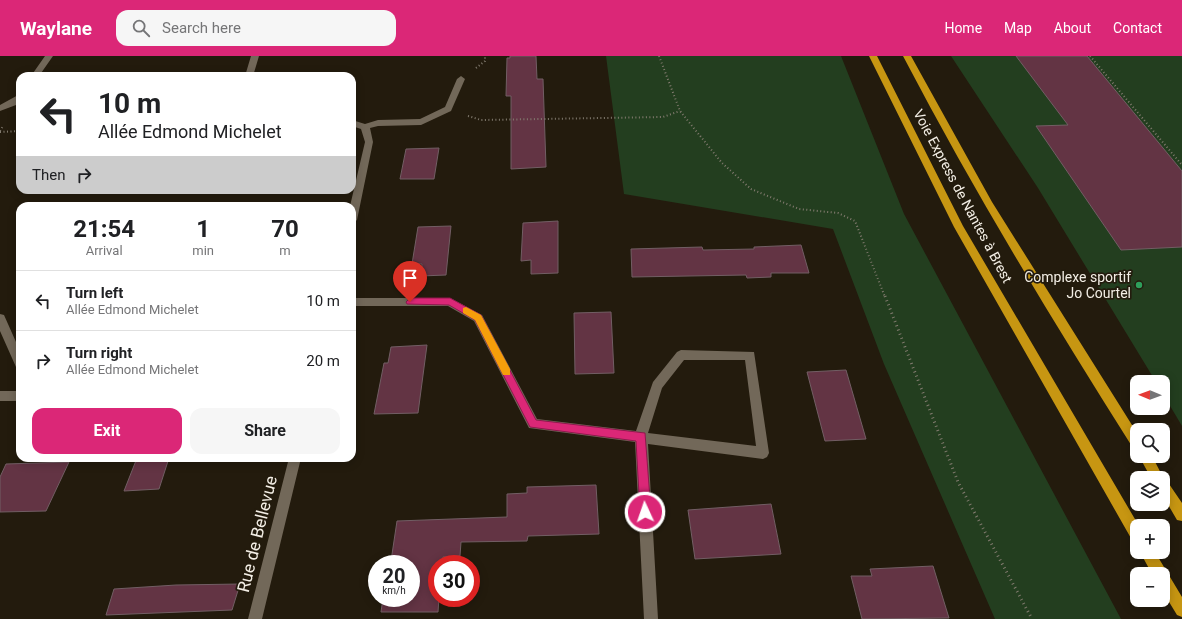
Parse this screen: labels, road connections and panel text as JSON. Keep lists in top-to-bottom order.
{
  "streets": {
    "highway": ["Voie Express de Nantes à Brest"],
    "street": ["Rue de Bellevue"]
  },
  "places": ["Complexe sportif Jo Courtel"],
  "north": "left",
  "page": {
    "header": "Waylane",
    "search": "Search here",
    "nav": [
      "Home",
      "Map",
      "About",
      "Contact"
    ],
    "turn": ["10 m", "Allée Edmond Michelet"],
    "then": "Then",
    "eta": [
      "21:54",
      "Arrival",
      "1",
      "min",
      "70",
      "m"
    ],
    "list": [
      {
        "name": "Turn left",
        "note": "Allée Edmond Michelet",
        "value": "10 m"
      },
      {
        "name": "Turn right",
        "note": "Allée Edmond Michelet",
        "value": "20 m"
      }
    ],
    "map_buttons": ["+", "−"],
    "buttons": ["Exit", "Share"],
    "speed": "20 km/h",
    "limit": "30"
  }
}
